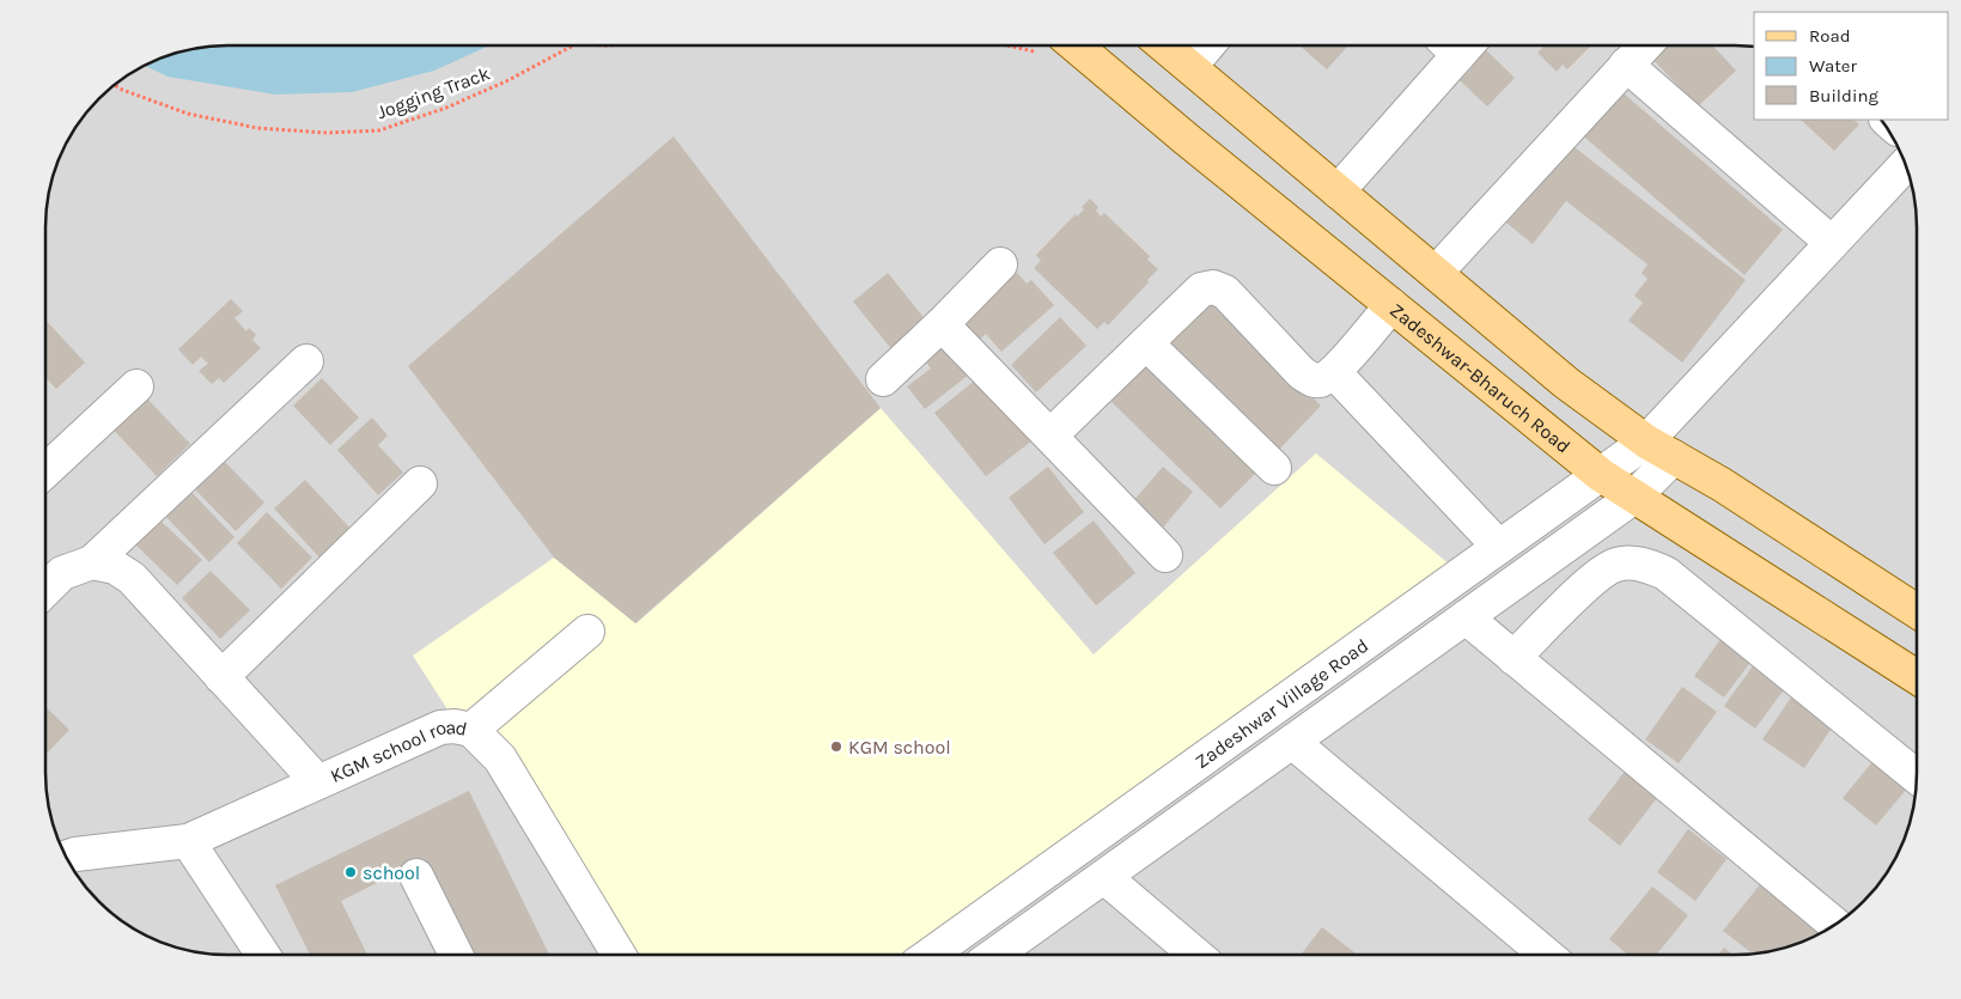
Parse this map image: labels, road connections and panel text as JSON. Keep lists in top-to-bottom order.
{
  "streets": {
    "main road": ["Zadeshwar-Bharuch Road"],
    "street": ["Zadeshwar Village Road", "KGM school road"],
    "path": ["Jogging Track"]
  },
  "crossings": [
    ["Zadeshwar-Bharuch Road", "Zadeshwar Village Road"]
  ],
  "places": ["KGM school", "school"],
  "legend": ["Road", "Water", "Building"]
}
